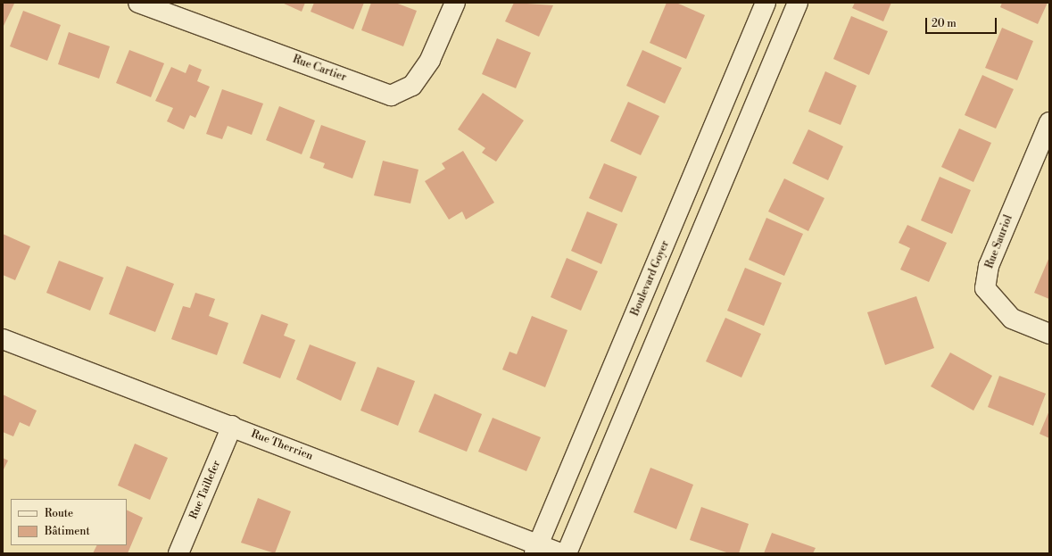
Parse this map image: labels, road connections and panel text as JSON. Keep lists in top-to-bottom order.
{
  "streets": {
    "street": [
      "Rue Cartier",
      "Rue Sauriol",
      "Boulevard Goyer",
      "Rue Therrien",
      "Rue Taillefer"
    ]
  },
  "crossings": [
    ["Boulevard Goyer", "Rue Therrien"],
    ["Rue Therrien", "Rue Taillefer"]
  ],
  "legend": ["Route", "Bâtiment"],
  "scale_bar": "20 m"
}
